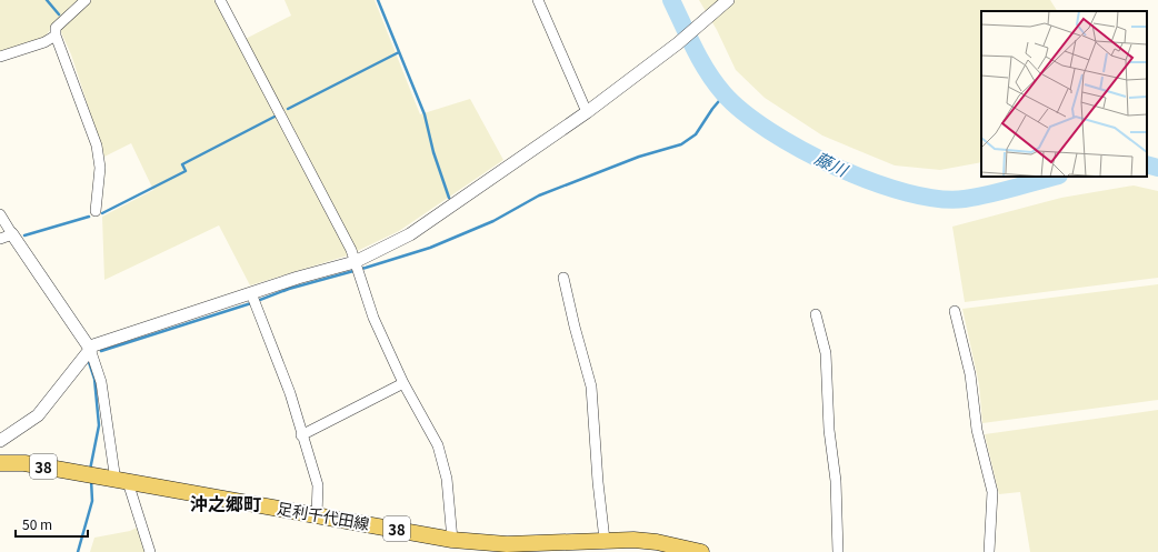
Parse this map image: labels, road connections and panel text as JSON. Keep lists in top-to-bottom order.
{
  "streets": {
    "main road": ["38", "足利千代田線"]
  },
  "districts": ["沖之郷町"],
  "water": ["藤川"],
  "scale_bar": "50 m"
}
